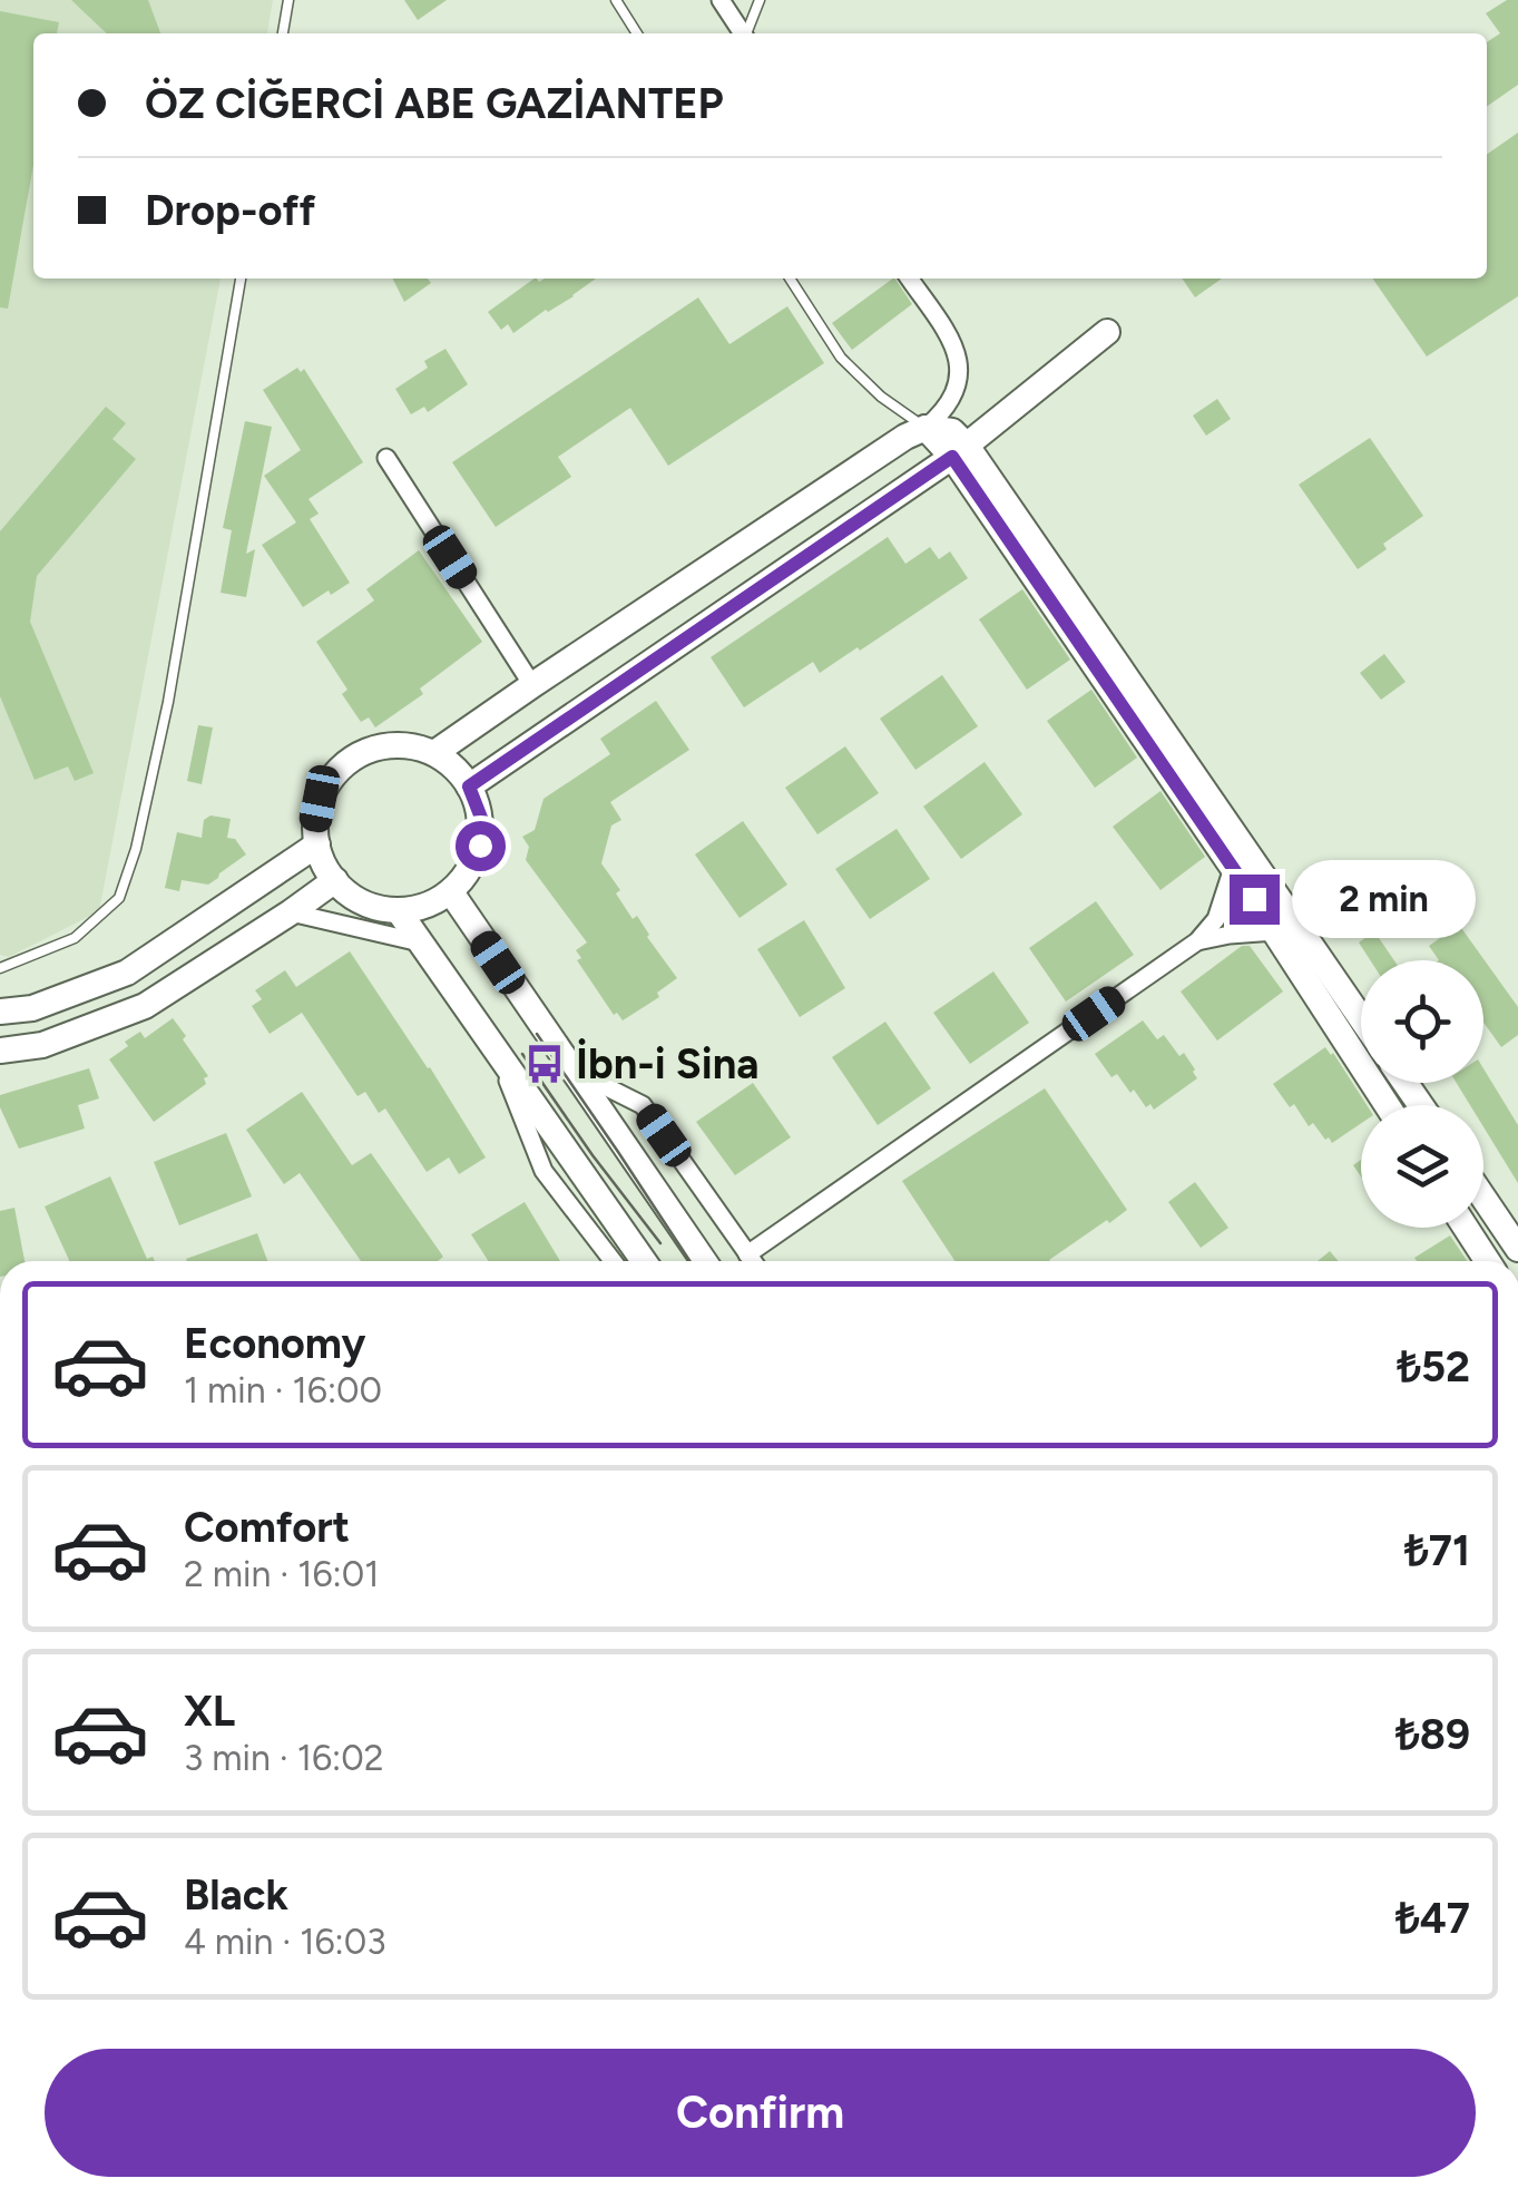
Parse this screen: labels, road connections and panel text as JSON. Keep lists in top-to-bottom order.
{
  "places": {
    "bus stop": ["İbn-i Sina"]
  },
  "page": {
    "banner": ["ÖZ CİĞERCİ ABE GAZİANTEP", "Drop-off"],
    "bubble": "2 min",
    "list": [
      {
        "name": "Economy",
        "note": "1 min · 16:00",
        "value": "₺52"
      },
      {
        "name": "Comfort",
        "note": "2 min · 16:01",
        "value": "₺71"
      },
      {
        "name": "XL",
        "note": "3 min · 16:02",
        "value": "₺89"
      },
      {
        "name": "Black",
        "note": "4 min · 16:03",
        "value": "₺47"
      }
    ],
    "buttons": "Confirm"
  }
}
